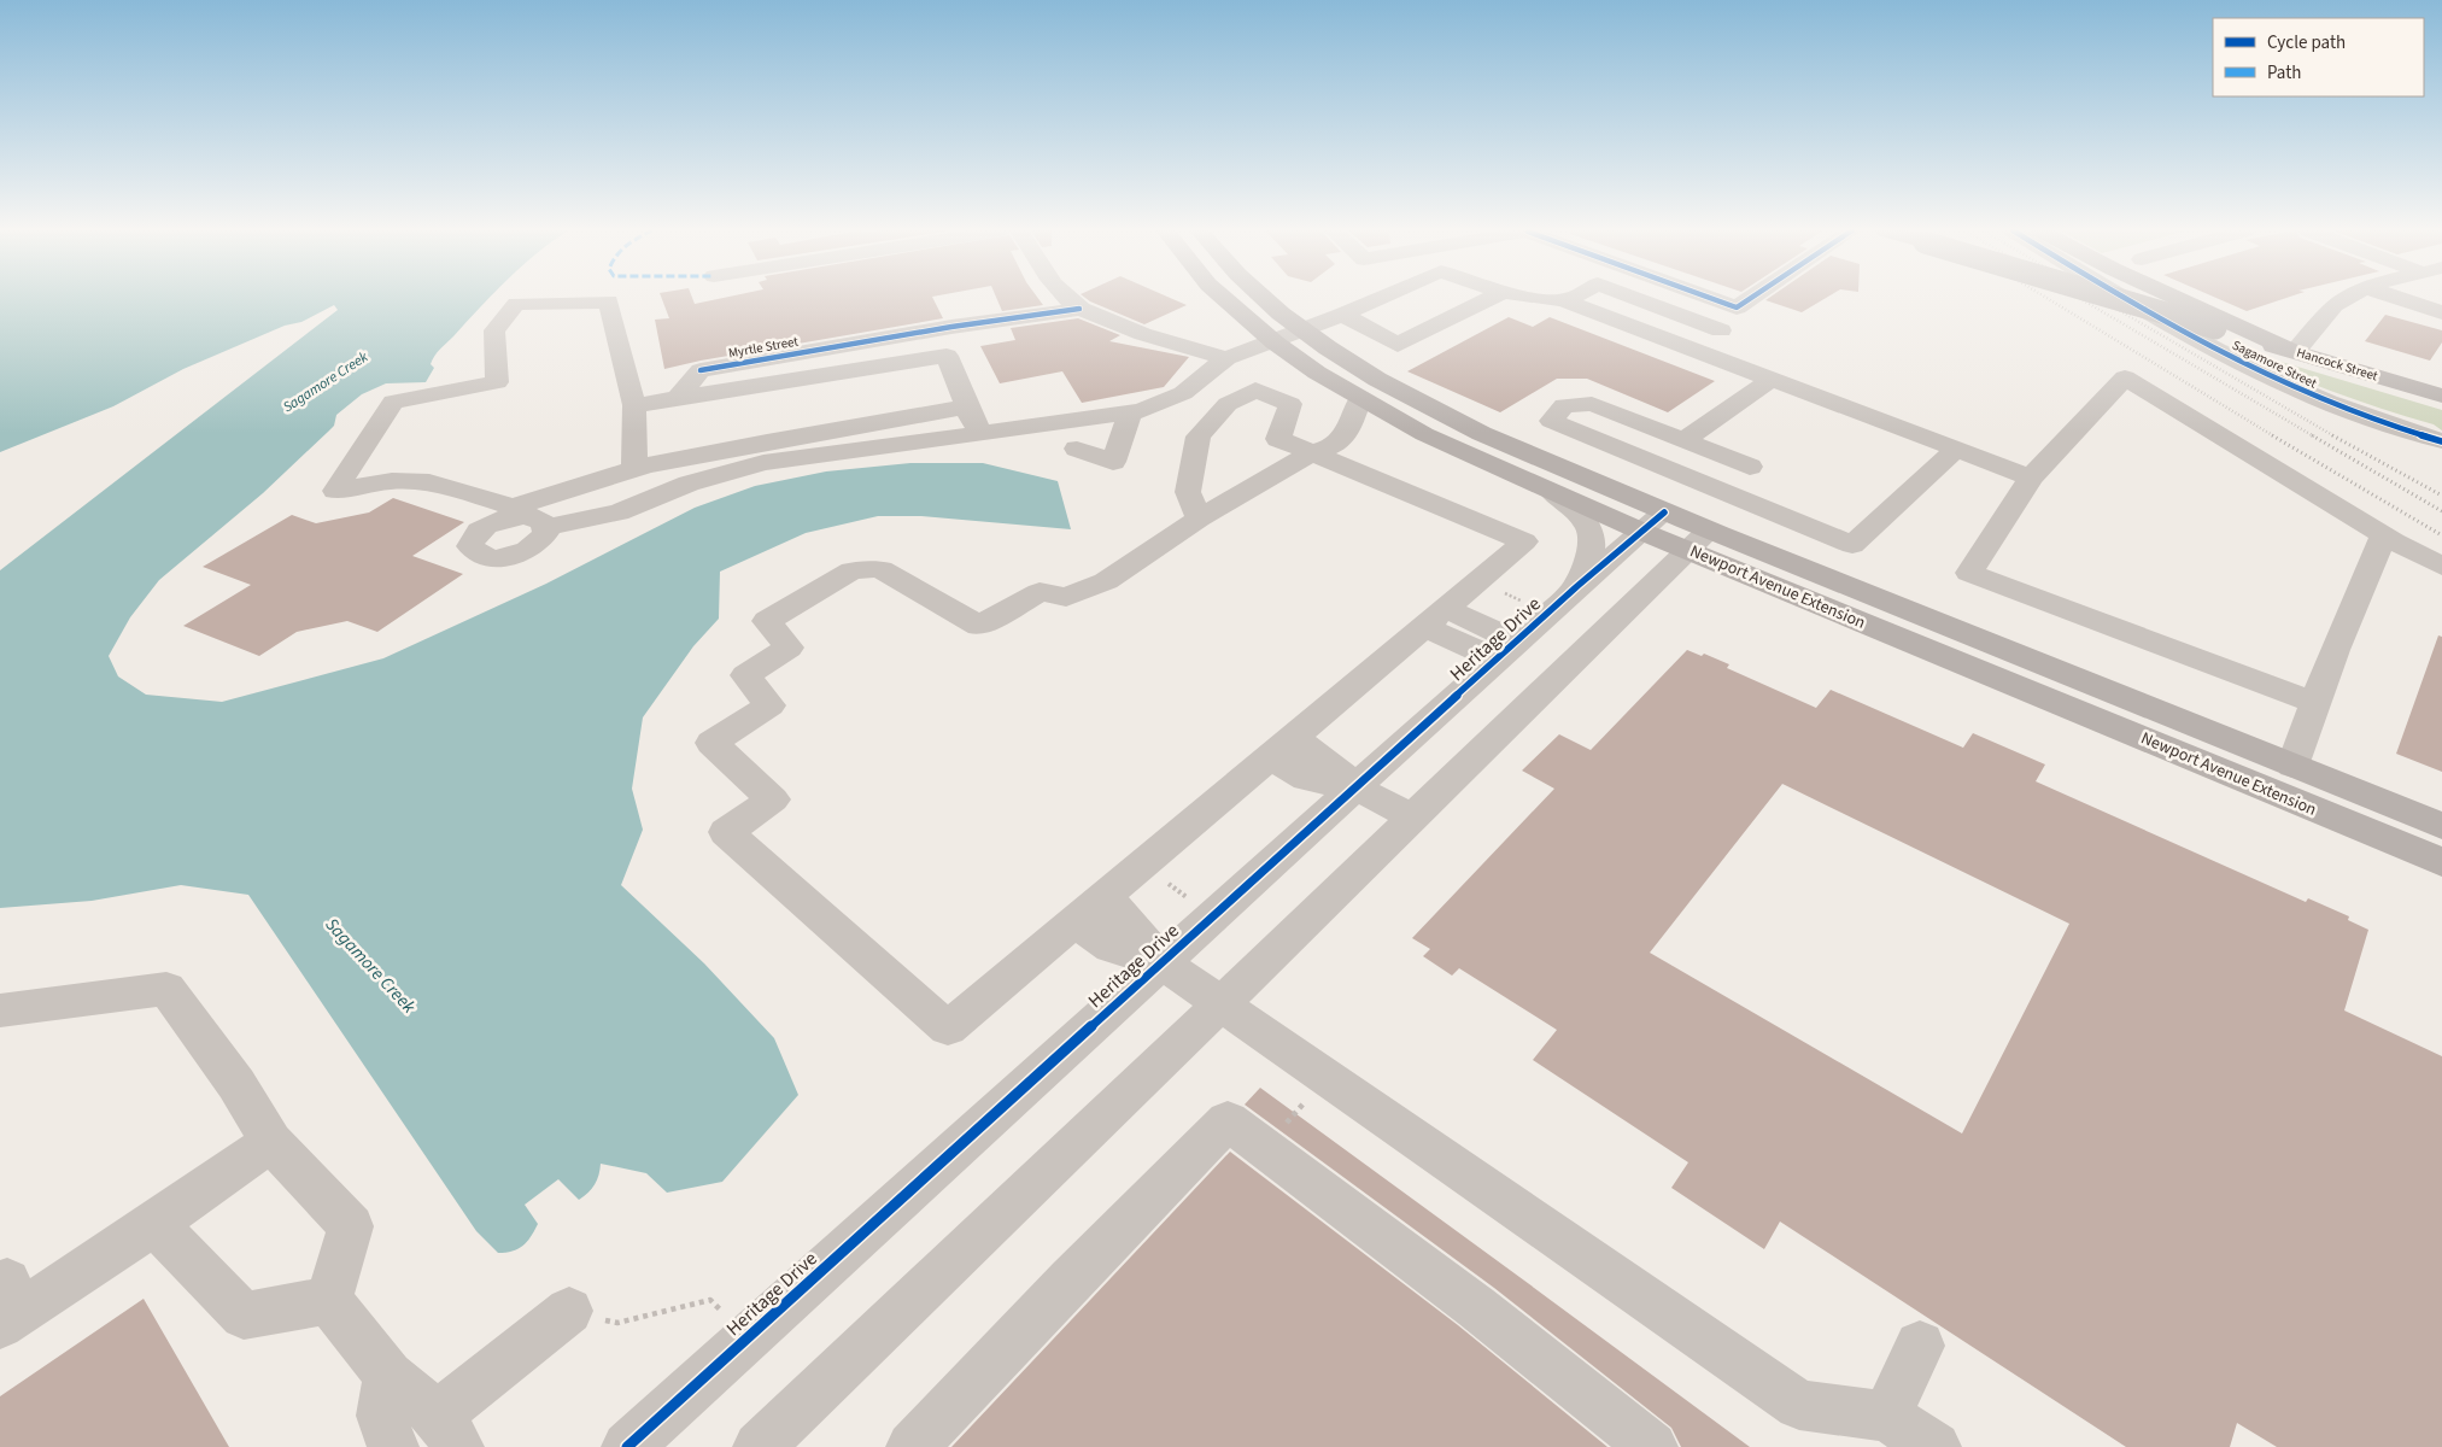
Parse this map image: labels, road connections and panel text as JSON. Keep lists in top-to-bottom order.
{
  "streets": {
    "main road": ["Hancock Street", "Newport Avenue Extension"],
    "street": ["Myrtle Street", "Sagamore Street", "Heritage Drive"]
  },
  "crossings": [
    ["Newport Avenue Extension", "Heritage Drive"]
  ],
  "water": ["Sagamore Creek"],
  "legend": ["Cycle path", "Path"]
}
